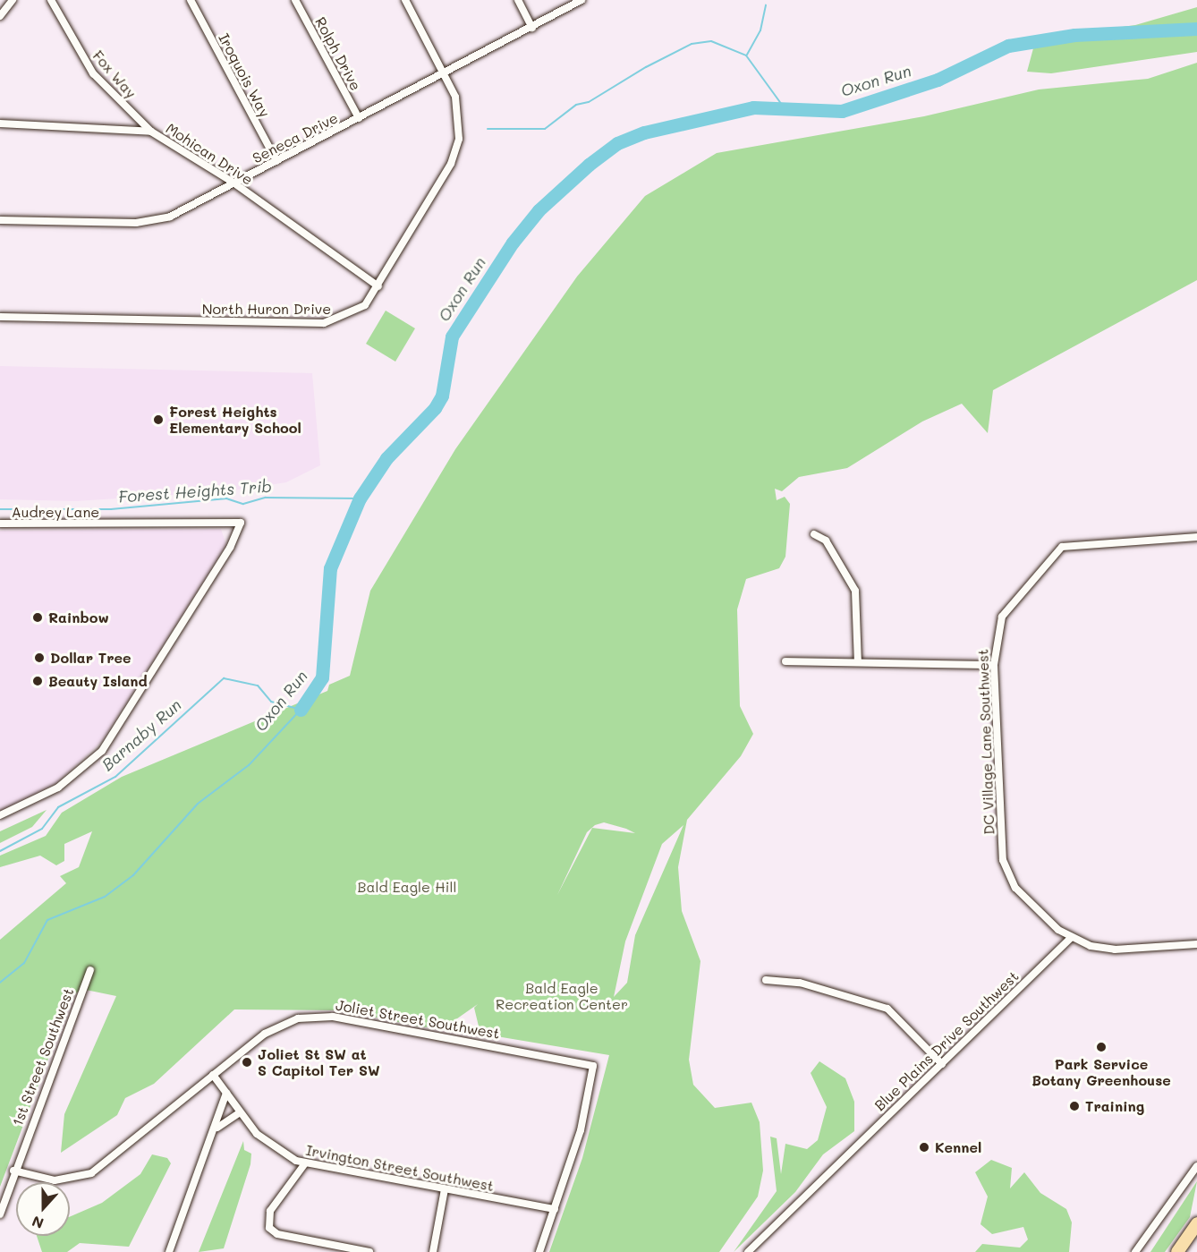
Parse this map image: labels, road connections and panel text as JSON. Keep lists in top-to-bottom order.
{
  "streets": {
    "street": [
      "Rolph Drive",
      "Fox Way",
      "Iroquois Way",
      "Seneca Drive",
      "Mohican Drive",
      "North Huron Drive",
      "Audrey Lane",
      "DC Village Lane Southwest",
      "Joliet Street Southwest",
      "Blue Plains Drive Southwest",
      "1st Street Southwest",
      "Irvington Street Southwest"
    ]
  },
  "crossings": [
    ["Rolph Drive", "Seneca Drive"],
    ["Fox Way", "Mohican Drive"],
    ["Iroquois Way", "Seneca Drive"],
    ["Seneca Drive", "Mohican Drive"],
    ["Seneca Drive", "North Huron Drive"],
    ["Mohican Drive", "North Huron Drive"],
    ["DC Village Lane Southwest", "Blue Plains Drive Southwest"],
    ["Joliet Street Southwest", "1st Street Southwest"],
    ["Joliet Street Southwest", "Irvington Street Southwest"]
  ],
  "water": ["Oxon Run", "Forest Heights Trib", "Barnaby Run"],
  "parks": ["Bald Eagle Hill", "Bald Eagle Recreation Center"],
  "places": [
    "Forest Heights Elementary School",
    "Rainbow",
    "Dollar Tree",
    "Beauty Island",
    "Park Service Botany Greenhouse",
    "Joliet St SW at S Capitol Ter SW",
    "Training",
    "Kennel"
  ],
  "north": "bottom"
}
